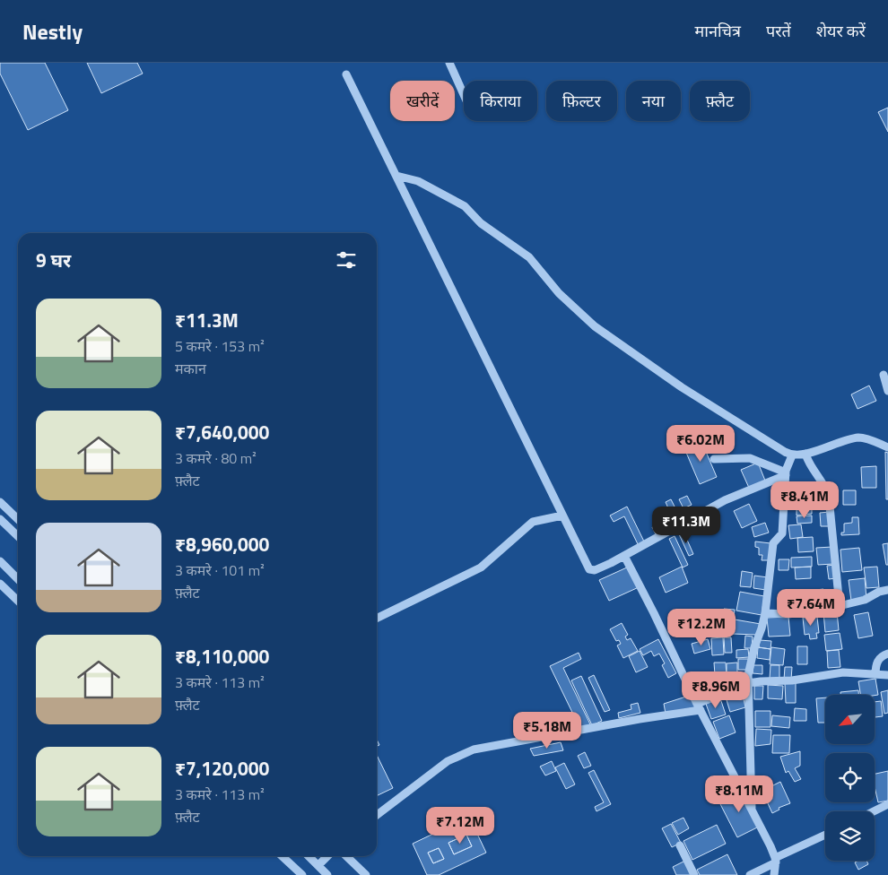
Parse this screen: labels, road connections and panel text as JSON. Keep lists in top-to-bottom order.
{
  "north": "bottom left",
  "page": {
    "header": "Nestly",
    "nav": ["मानचित्र", "परतें", "शेयर करें"],
    "chip": [
      "खरीदें",
      "किराया",
      "फ़िल्टर",
      "नया",
      "फ़्लैट"
    ],
    "heading": "9 घर",
    "list": [
      {
        "name": "₹11.3M",
        "note": "5 कमरे · 153 m² · मकान"
      },
      {
        "name": "₹7,640,000",
        "note": "3 कमरे · 80 m² · फ़्लैट"
      },
      {
        "name": "₹8,960,000",
        "note": "3 कमरे · 101 m² · फ़्लैट"
      },
      {
        "name": "₹8,110,000",
        "note": "3 कमरे · 113 m² · फ़्लैट"
      },
      {
        "name": "₹7,120,000",
        "note": "3 कमरे · 113 m² · फ़्लैट"
      }
    ],
    "price": [
      "₹6.02M",
      "₹8.41M",
      "₹11.3M",
      "₹7.64M",
      "₹12.2M",
      "₹8.96M",
      "₹5.18M",
      "₹8.11M",
      "₹7.12M"
    ]
  }
}
